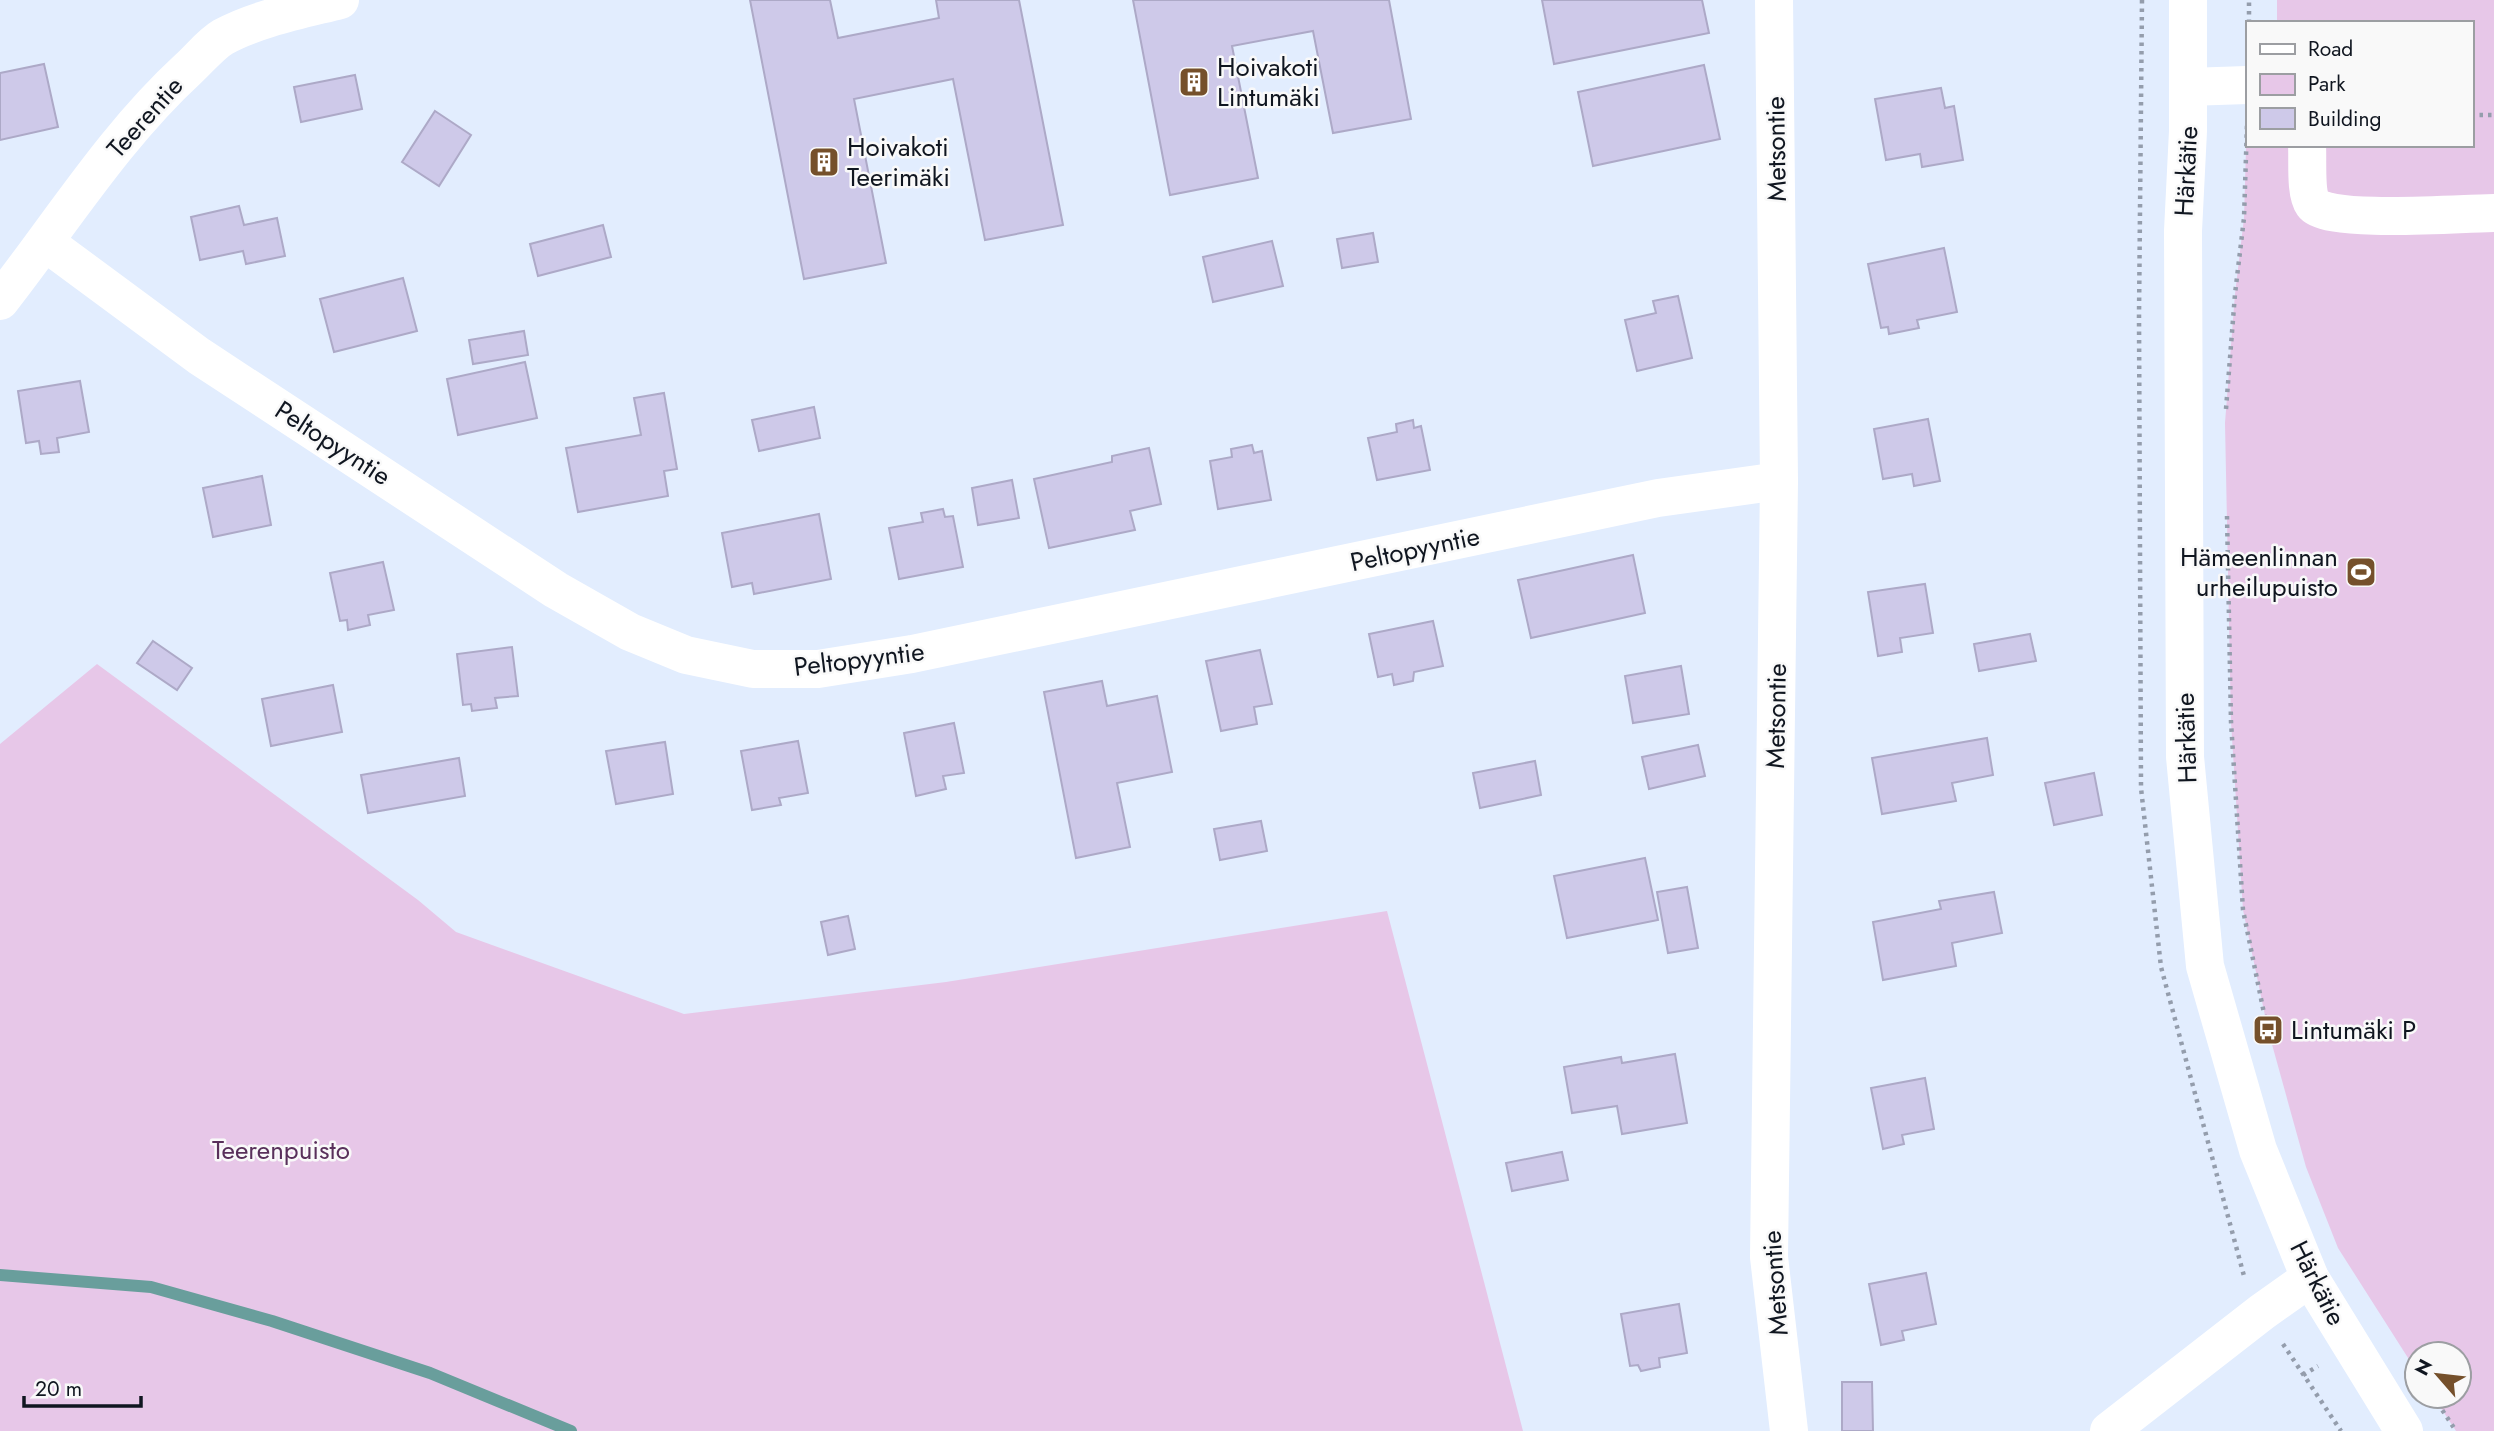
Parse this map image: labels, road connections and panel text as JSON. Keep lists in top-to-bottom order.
{
  "streets": {
    "street": [
      "Teerentie",
      "Metsontie",
      "Härkätie",
      "Peltopyyntie"
    ]
  },
  "crossings": [
    ["Teerentie", "Peltopyyntie"],
    ["Metsontie", "Peltopyyntie"]
  ],
  "parks": ["Teerenpuisto"],
  "places": {
    "building": ["Hoivakoti Lintumäki", "Hoivakoti Teerimäki"],
    "sports": ["Hämeenlinnan urheilupuisto"],
    "bus stop": ["Lintumäki P"]
  },
  "legend": ["Road", "Park", "Building"],
  "scale_bar": "20 m",
  "north": "top left"
}
